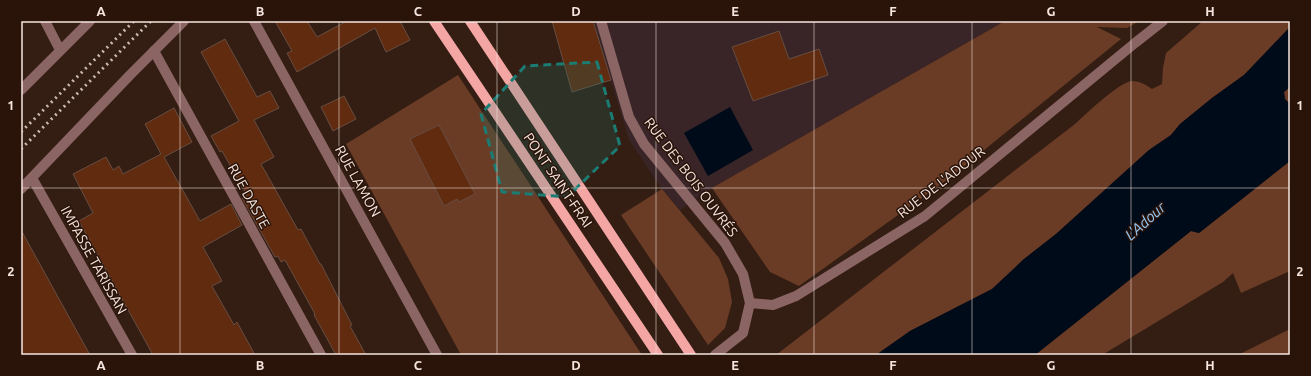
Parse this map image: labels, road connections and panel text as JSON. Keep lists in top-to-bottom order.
{
  "streets": {
    "main road": ["PONT SAINT-FRAI"],
    "street": [
      "RUE DES BOIS OUVRÉS",
      "RUE LAMON",
      "RUE DE L'ADOUR",
      "RUE DASTE",
      "IMPASSE TARISSAN"
    ]
  },
  "crossings": [
    ["RUE DES BOIS OUVRÉS", "RUE DE L'ADOUR"]
  ],
  "water": ["L'Adour"],
  "grid": {
    "columns": [
      "A",
      "B",
      "C",
      "D",
      "E",
      "F",
      "G",
      "H"
    ],
    "rows": ["1", "2"]
  }
}
